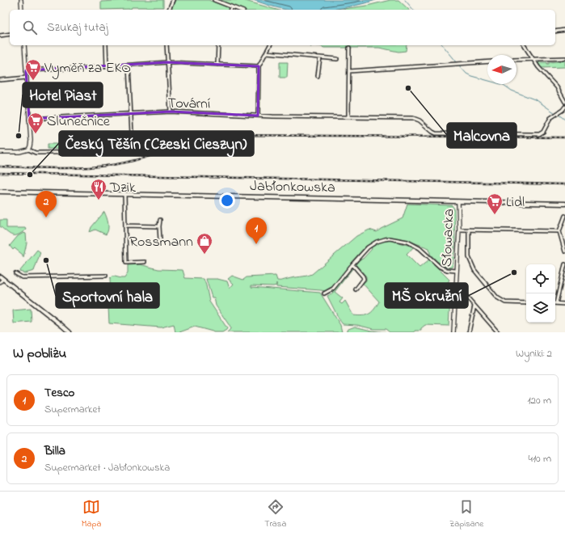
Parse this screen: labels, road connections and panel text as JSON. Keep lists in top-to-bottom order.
{
  "streets": {
    "main road": ["Jabłonkowska"],
    "street": ["Tovární", "Słowacka"]
  },
  "crossings": [
    ["Jabłonkowska", "Słowacka"]
  ],
  "places": {
    "supermarket": ["Vyměň za EKO", "Slunečnice", "Lidl"],
    "other": [
      "Malcovna",
      "Hotel Piast",
      "Český Těšín (Czeski Cieszyn)",
      "Sportovní hala",
      "MŠ Okružní"
    ],
    "restaurant": ["Dzik"],
    "shop": ["Rossmann"]
  },
  "north": "left",
  "page": {
    "search": "Szukaj tutaj",
    "pins": ["2", "1"],
    "heading": ["W pobliżu", "Wyniki: 2"],
    "list": [
      {
        "mark": "1",
        "name": "Tesco",
        "note": "Supermarket",
        "value": "120 m"
      },
      {
        "mark": "2",
        "name": "Billa",
        "note": "Supermarket · Jabłonkowska",
        "value": "410 m"
      }
    ],
    "nav": ["Mapa", "Trasa", "Zapisane"]
  }
}
